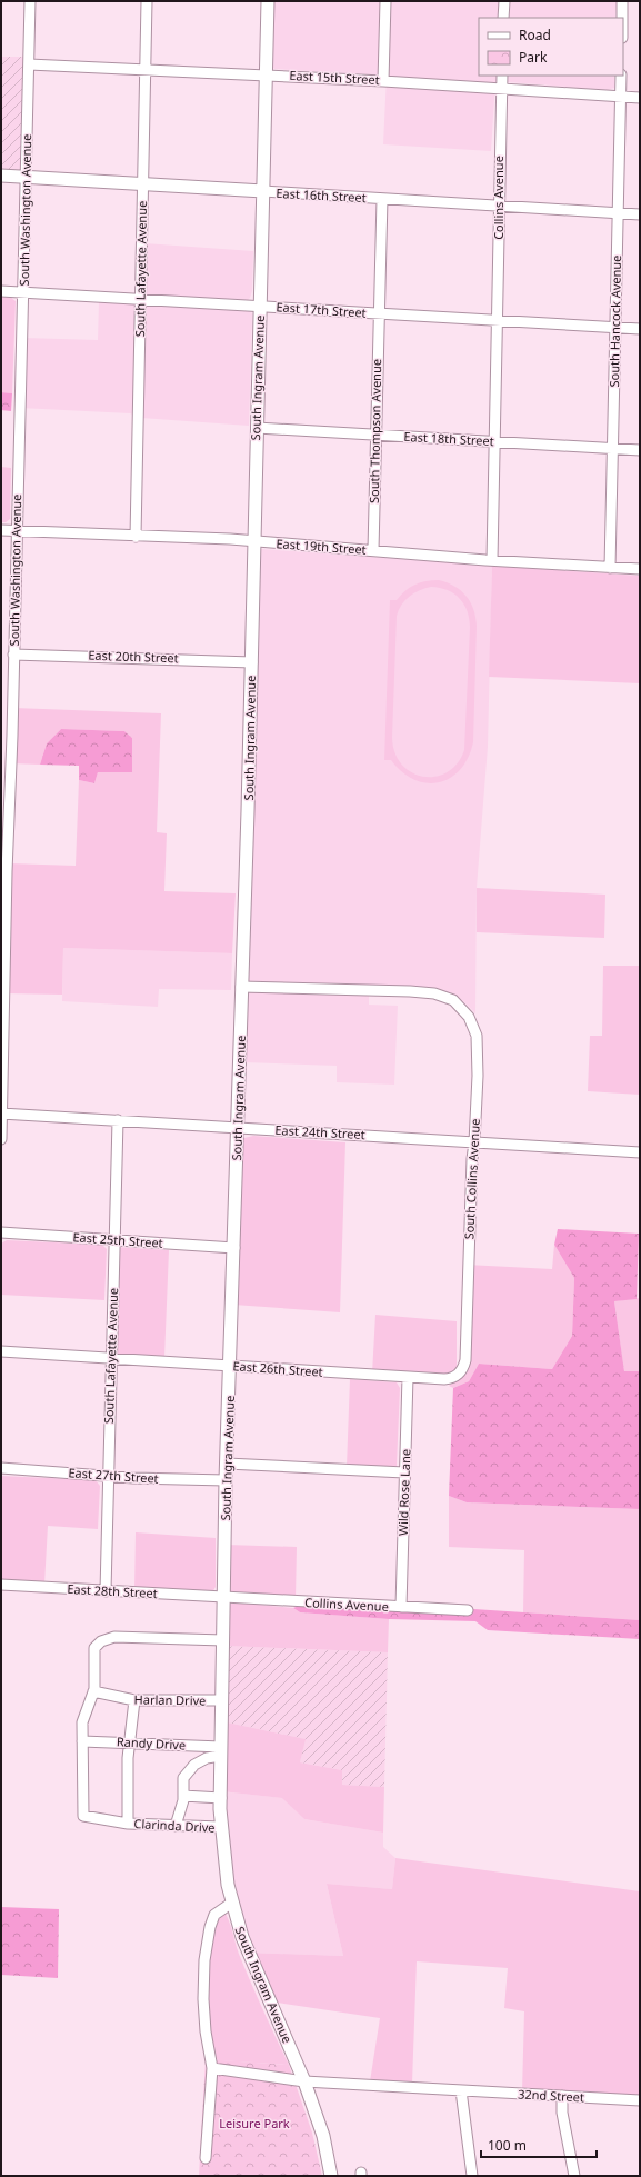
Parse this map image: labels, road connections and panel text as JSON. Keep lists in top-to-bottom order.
{
  "streets": {
    "main road": ["East 16th Street", "South Ingram Avenue"],
    "street": [
      "East 15th Street",
      "Collins Avenue",
      "South Washington Avenue",
      "South Lafayette Avenue",
      "East 17th Street",
      "South Hancock Avenue",
      "South Thompson Avenue",
      "East 18th Street",
      "East 19th Street",
      "East 20th Street",
      "East 24th Street",
      "South Collins Avenue",
      "East 25th Street",
      "East 26th Street",
      "East 27th Street",
      "Wild Rose Lane",
      "East 28th Street",
      "Harlan Drive",
      "Randy Drive",
      "Clarinda Drive",
      "32nd Street"
    ]
  },
  "crossings": [
    ["East 15th Street", "Collins Avenue"],
    ["East 15th Street", "South Washington Avenue"],
    ["East 15th Street", "South Lafayette Avenue"],
    ["East 15th Street", "South Hancock Avenue"],
    ["East 15th Street", "South Ingram Avenue"],
    ["East 16th Street", "Collins Avenue"],
    ["East 16th Street", "South Washington Avenue"],
    ["East 16th Street", "South Lafayette Avenue"],
    ["East 16th Street", "South Hancock Avenue"],
    ["East 16th Street", "South Ingram Avenue"],
    ["East 16th Street", "South Thompson Avenue"],
    ["Collins Avenue", "East 17th Street"],
    ["Collins Avenue", "South Ingram Avenue"],
    ["Collins Avenue", "Wild Rose Lane"],
    ["Collins Avenue", "East 28th Street"],
    ["South Washington Avenue", "East 17th Street"],
    ["South Washington Avenue", "East 19th Street"],
    ["South Washington Avenue", "East 20th Street"],
    ["South Washington Avenue", "East 24th Street"],
    ["South Lafayette Avenue", "East 17th Street"],
    ["South Lafayette Avenue", "East 19th Street"],
    ["South Lafayette Avenue", "East 24th Street"],
    ["South Lafayette Avenue", "East 25th Street"],
    ["South Lafayette Avenue", "East 26th Street"],
    ["South Lafayette Avenue", "East 27th Street"],
    ["South Lafayette Avenue", "East 28th Street"],
    ["East 17th Street", "South Hancock Avenue"],
    ["East 17th Street", "South Ingram Avenue"],
    ["East 17th Street", "South Thompson Avenue"],
    ["South Hancock Avenue", "East 18th Street"],
    ["South Hancock Avenue", "East 19th Street"],
    ["South Ingram Avenue", "East 18th Street"],
    ["South Ingram Avenue", "East 19th Street"],
    ["South Ingram Avenue", "East 20th Street"],
    ["South Ingram Avenue", "East 24th Street"],
    ["South Ingram Avenue", "South Collins Avenue"],
    ["South Ingram Avenue", "East 25th Street"],
    ["South Ingram Avenue", "East 26th Street"],
    ["South Ingram Avenue", "East 27th Street"],
    ["South Ingram Avenue", "East 28th Street"],
    ["South Ingram Avenue", "Harlan Drive"],
    ["South Ingram Avenue", "Randy Drive"],
    ["South Ingram Avenue", "Clarinda Drive"],
    ["South Ingram Avenue", "32nd Street"],
    ["South Thompson Avenue", "East 18th Street"],
    ["South Thompson Avenue", "East 19th Street"],
    ["East 24th Street", "South Collins Avenue"],
    ["South Collins Avenue", "East 26th Street"],
    ["East 26th Street", "Wild Rose Lane"],
    ["Harlan Drive", "Clarinda Drive"],
    ["Randy Drive", "Clarinda Drive"]
  ],
  "parks": ["Leisure Park"],
  "legend": ["Road", "Park"],
  "scale_bar": "100 m"
}
